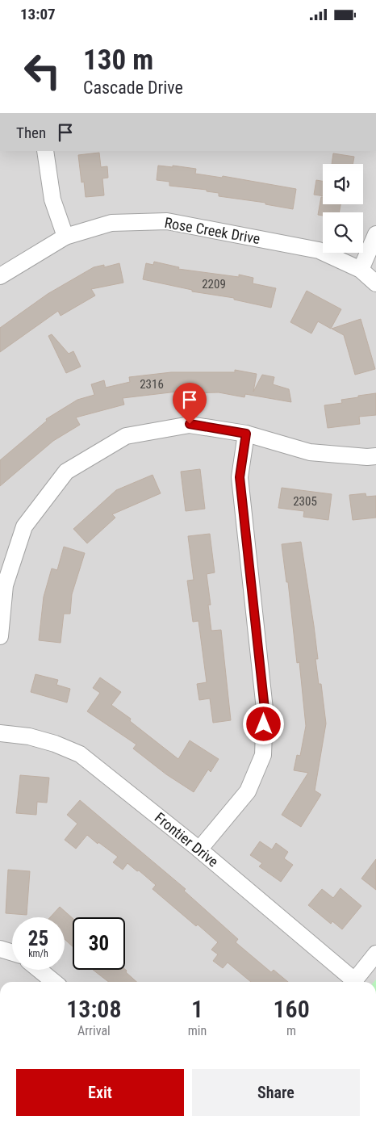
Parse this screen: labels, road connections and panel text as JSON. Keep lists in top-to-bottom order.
{
  "streets": {
    "street": ["Rose Creek Drive", "Frontier Drive"]
  },
  "house_numbers": ["2209", "2316", "2305"],
  "page": {
    "status": "13:07",
    "turn": ["130 m", "Cascade Drive"],
    "then": "Then",
    "speed": "25 km/h",
    "limit": "30",
    "eta": [
      "13:08",
      "Arrival",
      "1",
      "min",
      "160",
      "m"
    ],
    "buttons": ["Exit", "Share"]
  }
}
